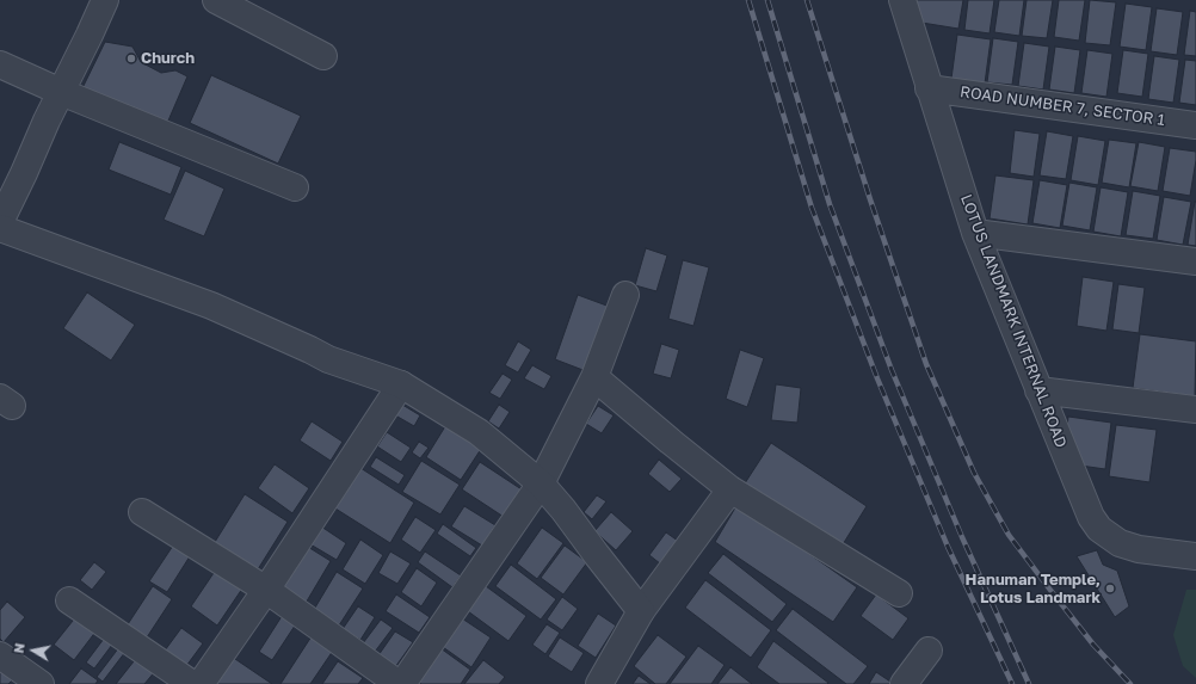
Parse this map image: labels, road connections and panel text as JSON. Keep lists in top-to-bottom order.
{
  "streets": {
    "street": ["ROAD NUMBER 7, SECTOR 1", "LOTUS LANDMARK INTERNAL ROAD"]
  },
  "crossings": [
    ["ROAD NUMBER 7, SECTOR 1", "LOTUS LANDMARK INTERNAL ROAD"]
  ],
  "places": ["Church", "Hanuman Temple, Lotus Landmark"],
  "north": "left"
}
